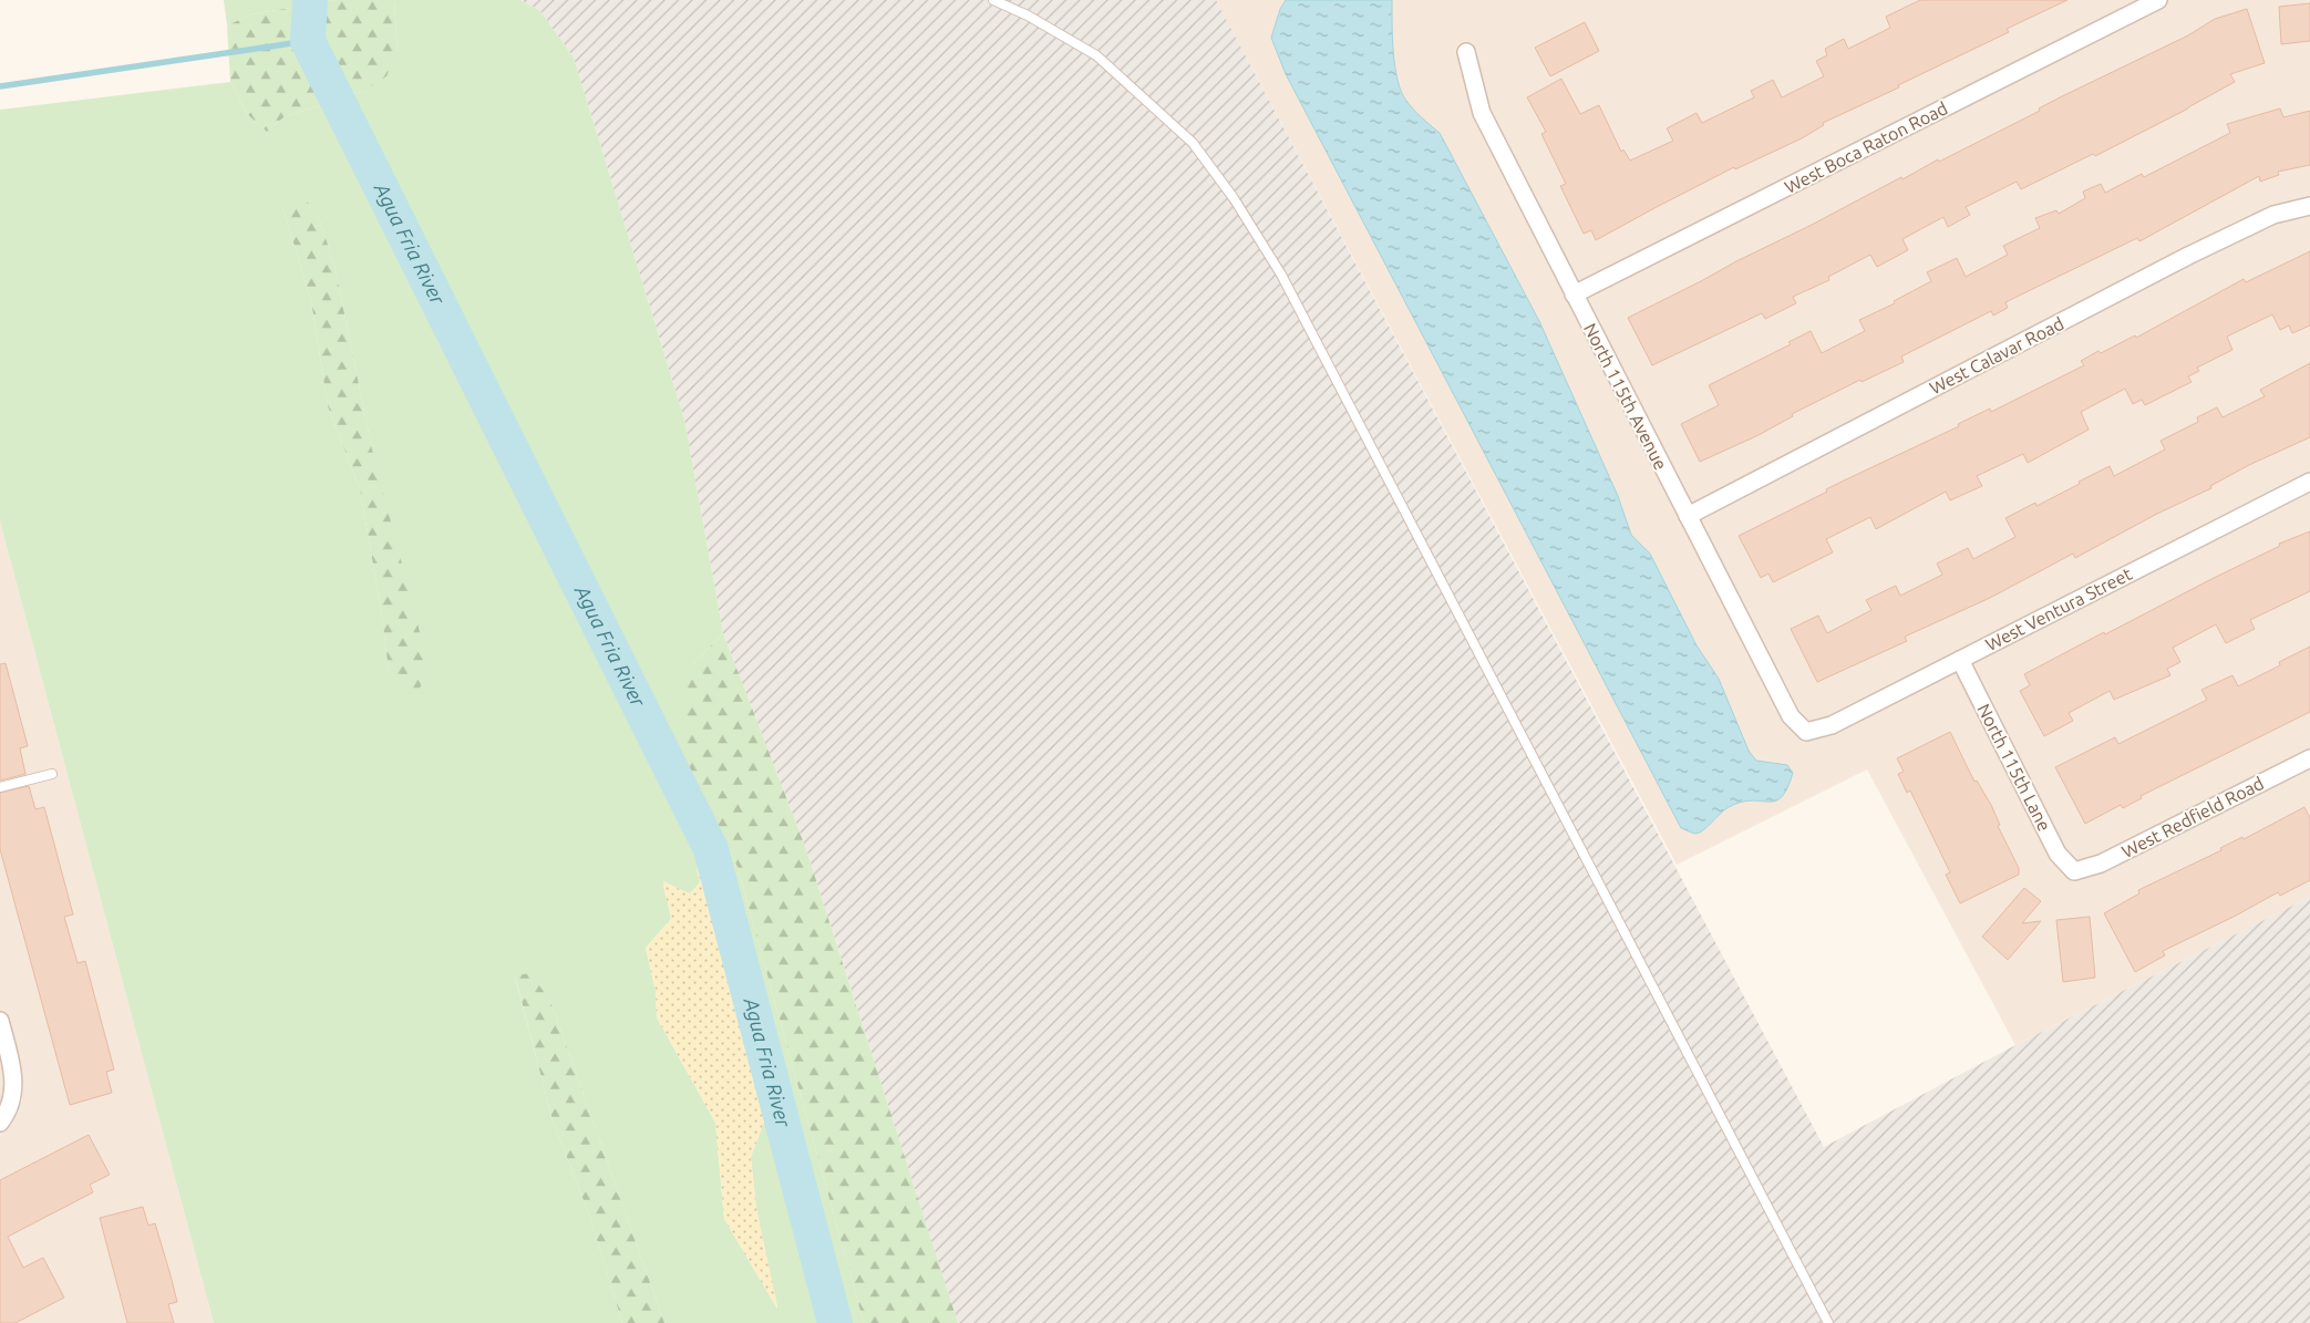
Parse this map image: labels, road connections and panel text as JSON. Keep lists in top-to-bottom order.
{
  "streets": {
    "street": [
      "West Boca Raton Road",
      "West Calavar Road",
      "North 115th Avenue",
      "West Ventura Street",
      "North 115th Lane",
      "West Redfield Road"
    ]
  },
  "crossings": [
    ["West Boca Raton Road", "North 115th Avenue"],
    ["West Calavar Road", "North 115th Avenue"],
    ["North 115th Avenue", "West Ventura Street"],
    ["West Ventura Street", "North 115th Lane"],
    ["North 115th Lane", "West Redfield Road"]
  ],
  "water": ["Agua Fria River"]
}
